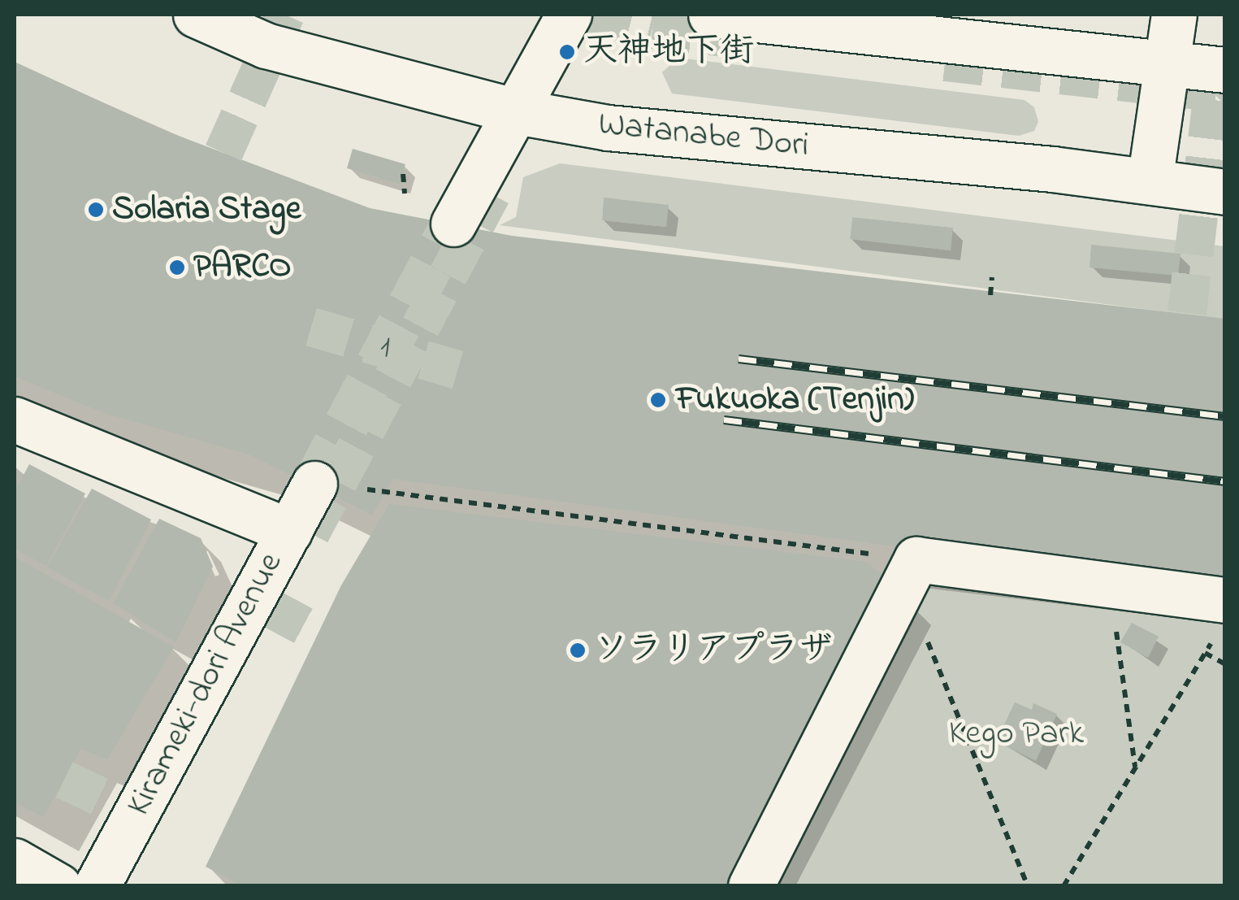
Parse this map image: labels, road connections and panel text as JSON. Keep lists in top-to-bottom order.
{
  "streets": {
    "street": ["Watanabe Dori", "Kirameki-dori Avenue"]
  },
  "parks": ["Kego Park"],
  "places": [
    "天神地下街",
    "Solaria Stage",
    "PARCO",
    "Fukuoka (Tenjin)",
    "ソラリアプラザ"
  ],
  "house_numbers": ["1"]
}
